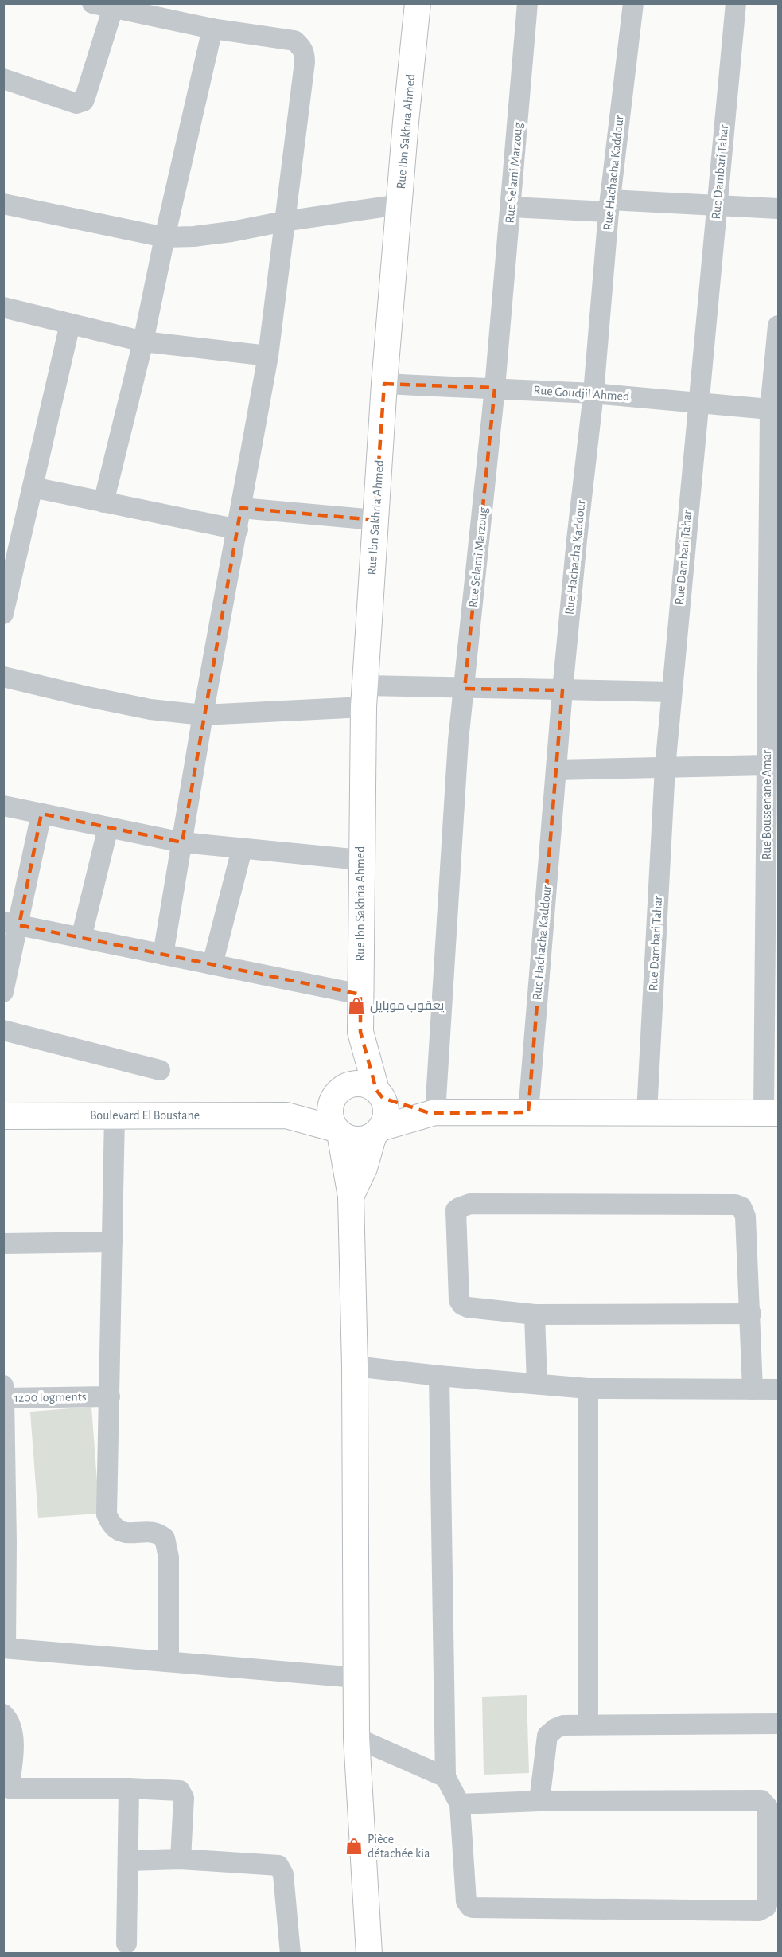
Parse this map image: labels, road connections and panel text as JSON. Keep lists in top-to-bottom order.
{
  "streets": {
    "main road": ["Rue Ibn Sakhria Ahmed", "Boulevard El Boustane"],
    "street": [
      "Rue Dambari Tahar",
      "Rue Selami Marzoug",
      "Rue Hachacha Kaddour",
      "Rue Goudjil Ahmed",
      "Rue Boussenane Amar",
      "1200 logments"
    ]
  },
  "crossings": [
    ["Rue Ibn Sakhria Ahmed", "Rue Goudjil Ahmed"],
    ["Rue Dambari Tahar", "Rue Goudjil Ahmed"],
    ["Rue Selami Marzoug", "Rue Goudjil Ahmed"],
    ["Rue Hachacha Kaddour", "Rue Goudjil Ahmed"],
    ["Rue Goudjil Ahmed", "Rue Boussenane Amar"]
  ],
  "places": {
    "shop": ["يعقوب موبايل", "Pièce détachée kia"]
  }
}
